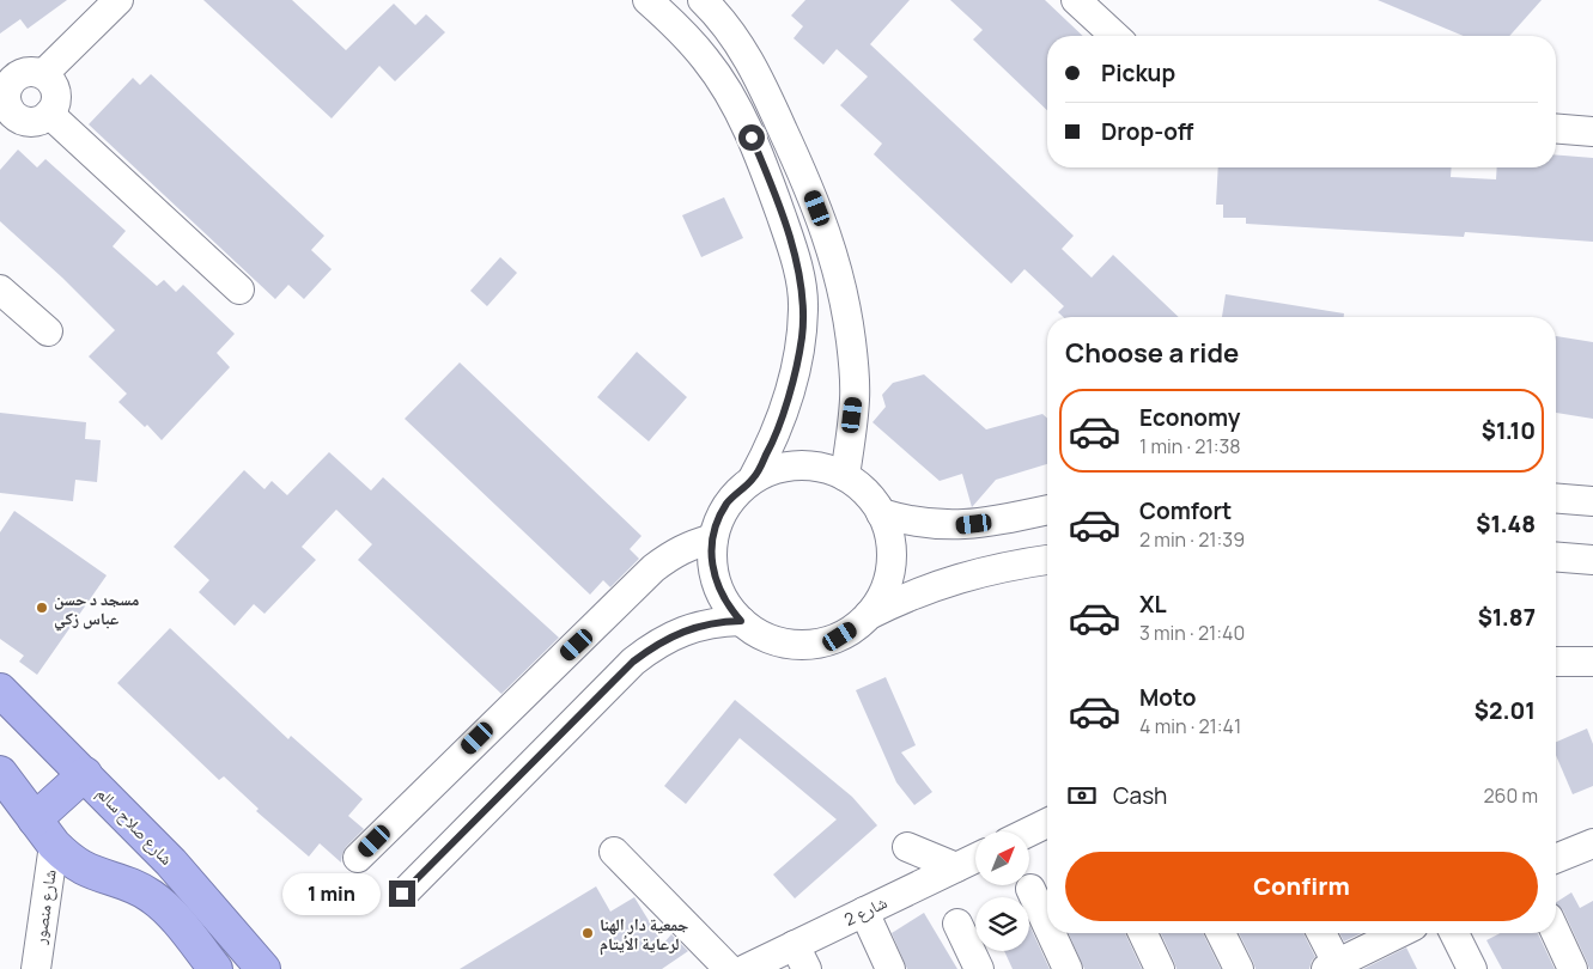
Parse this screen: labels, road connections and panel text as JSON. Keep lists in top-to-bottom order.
{
  "streets": {
    "highway": ["شارع صلاح سالم"],
    "street": ["شارع منصور", "شارع 2"]
  },
  "places": ["مسجد د حسن عباس زكي", "جمعية دار الهنا لرعاية الأيتام"],
  "north": "top right",
  "page": {
    "banner": ["Pickup", "Drop-off"],
    "heading": "Choose a ride",
    "list": [
      {
        "name": "Economy",
        "note": "1 min · 21:38",
        "value": "$1.10"
      },
      {
        "name": "Comfort",
        "note": "2 min · 21:39",
        "value": "$1.48"
      },
      {
        "name": "XL",
        "note": "3 min · 21:40",
        "value": "$1.87"
      },
      {
        "name": "Moto",
        "note": "4 min · 21:41",
        "value": "$2.01"
      }
    ],
    "pay": ["Cash", "260 m"],
    "buttons": "Confirm",
    "bubble": "1 min"
  }
}
